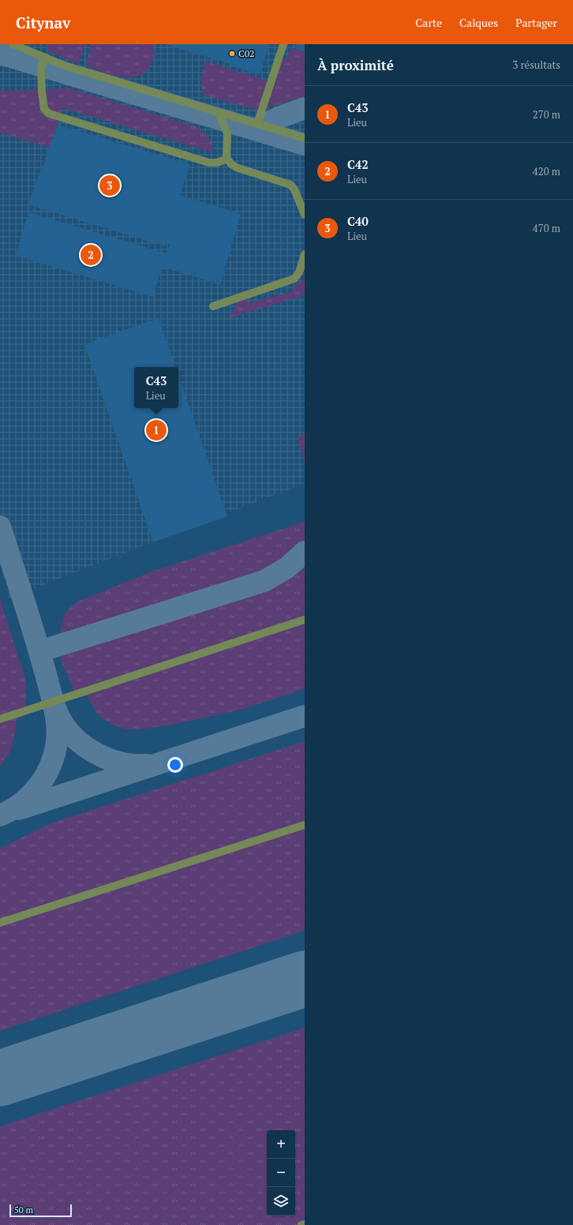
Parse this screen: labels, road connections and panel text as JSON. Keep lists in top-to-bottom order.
{
  "places": ["C02"],
  "scale_bar": "50 m",
  "page": {
    "header": "Citynav",
    "nav": ["Carte", "Calques", "Partager"],
    "heading": ["À proximité", "3 résultats"],
    "list": [
      {
        "mark": "1",
        "name": "C43",
        "note": "Lieu",
        "value": "270 m"
      },
      {
        "mark": "2",
        "name": "C42",
        "note": "Lieu",
        "value": "420 m"
      },
      {
        "mark": "3",
        "name": "C40",
        "note": "Lieu",
        "value": "470 m"
      }
    ],
    "pins": ["3", "2", "1"],
    "popup": ["C43", "Lieu"],
    "map_buttons": ["+", "−"],
    "scale": "50 m"
  }
}
